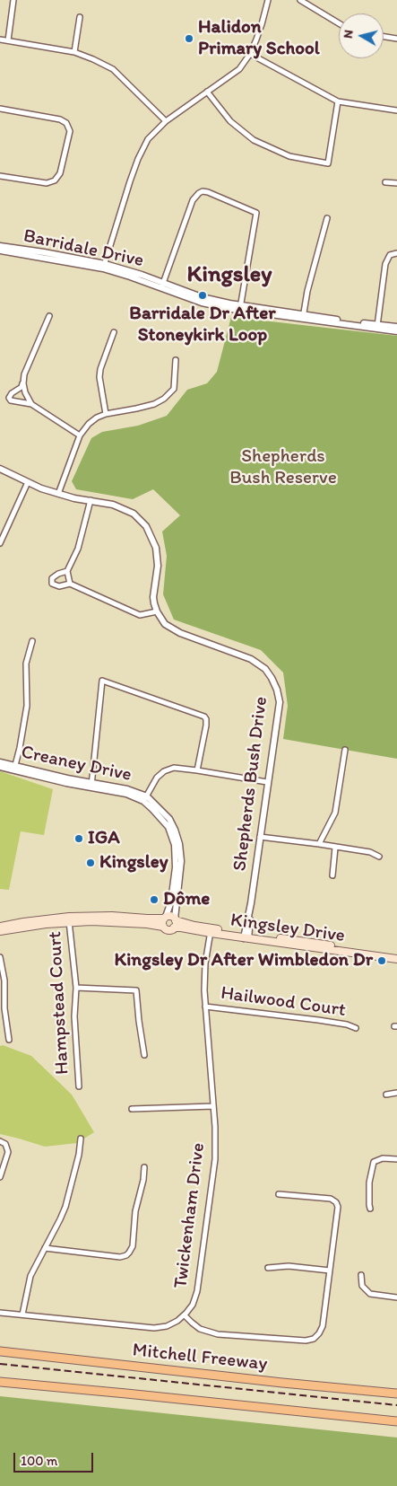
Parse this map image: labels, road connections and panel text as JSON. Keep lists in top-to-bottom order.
{
  "streets": {
    "highway": ["Mitchell Freeway"],
    "main road": ["Kingsley Drive"],
    "street": [
      "Barridale Drive",
      "Creaney Drive",
      "Shepherds Bush Drive",
      "Hailwood Court",
      "Hampstead Court",
      "Twickenham Drive"
    ]
  },
  "crossings": [
    ["Creaney Drive", "Kingsley Drive"],
    ["Shepherds Bush Drive", "Kingsley Drive"],
    ["Kingsley Drive", "Twickenham Drive"],
    ["Hailwood Court", "Twickenham Drive"]
  ],
  "districts": ["Kingsley"],
  "parks": ["Shepherds Bush Reserve"],
  "places": [
    "Halidon Primary School",
    "Barridale Dr After Stoneykirk Loop",
    "IGA",
    "Kingsley",
    "Dôme",
    "Kingsley Dr After Wimbledon Dr"
  ],
  "scale_bar": "100 m",
  "north": "left"
}
